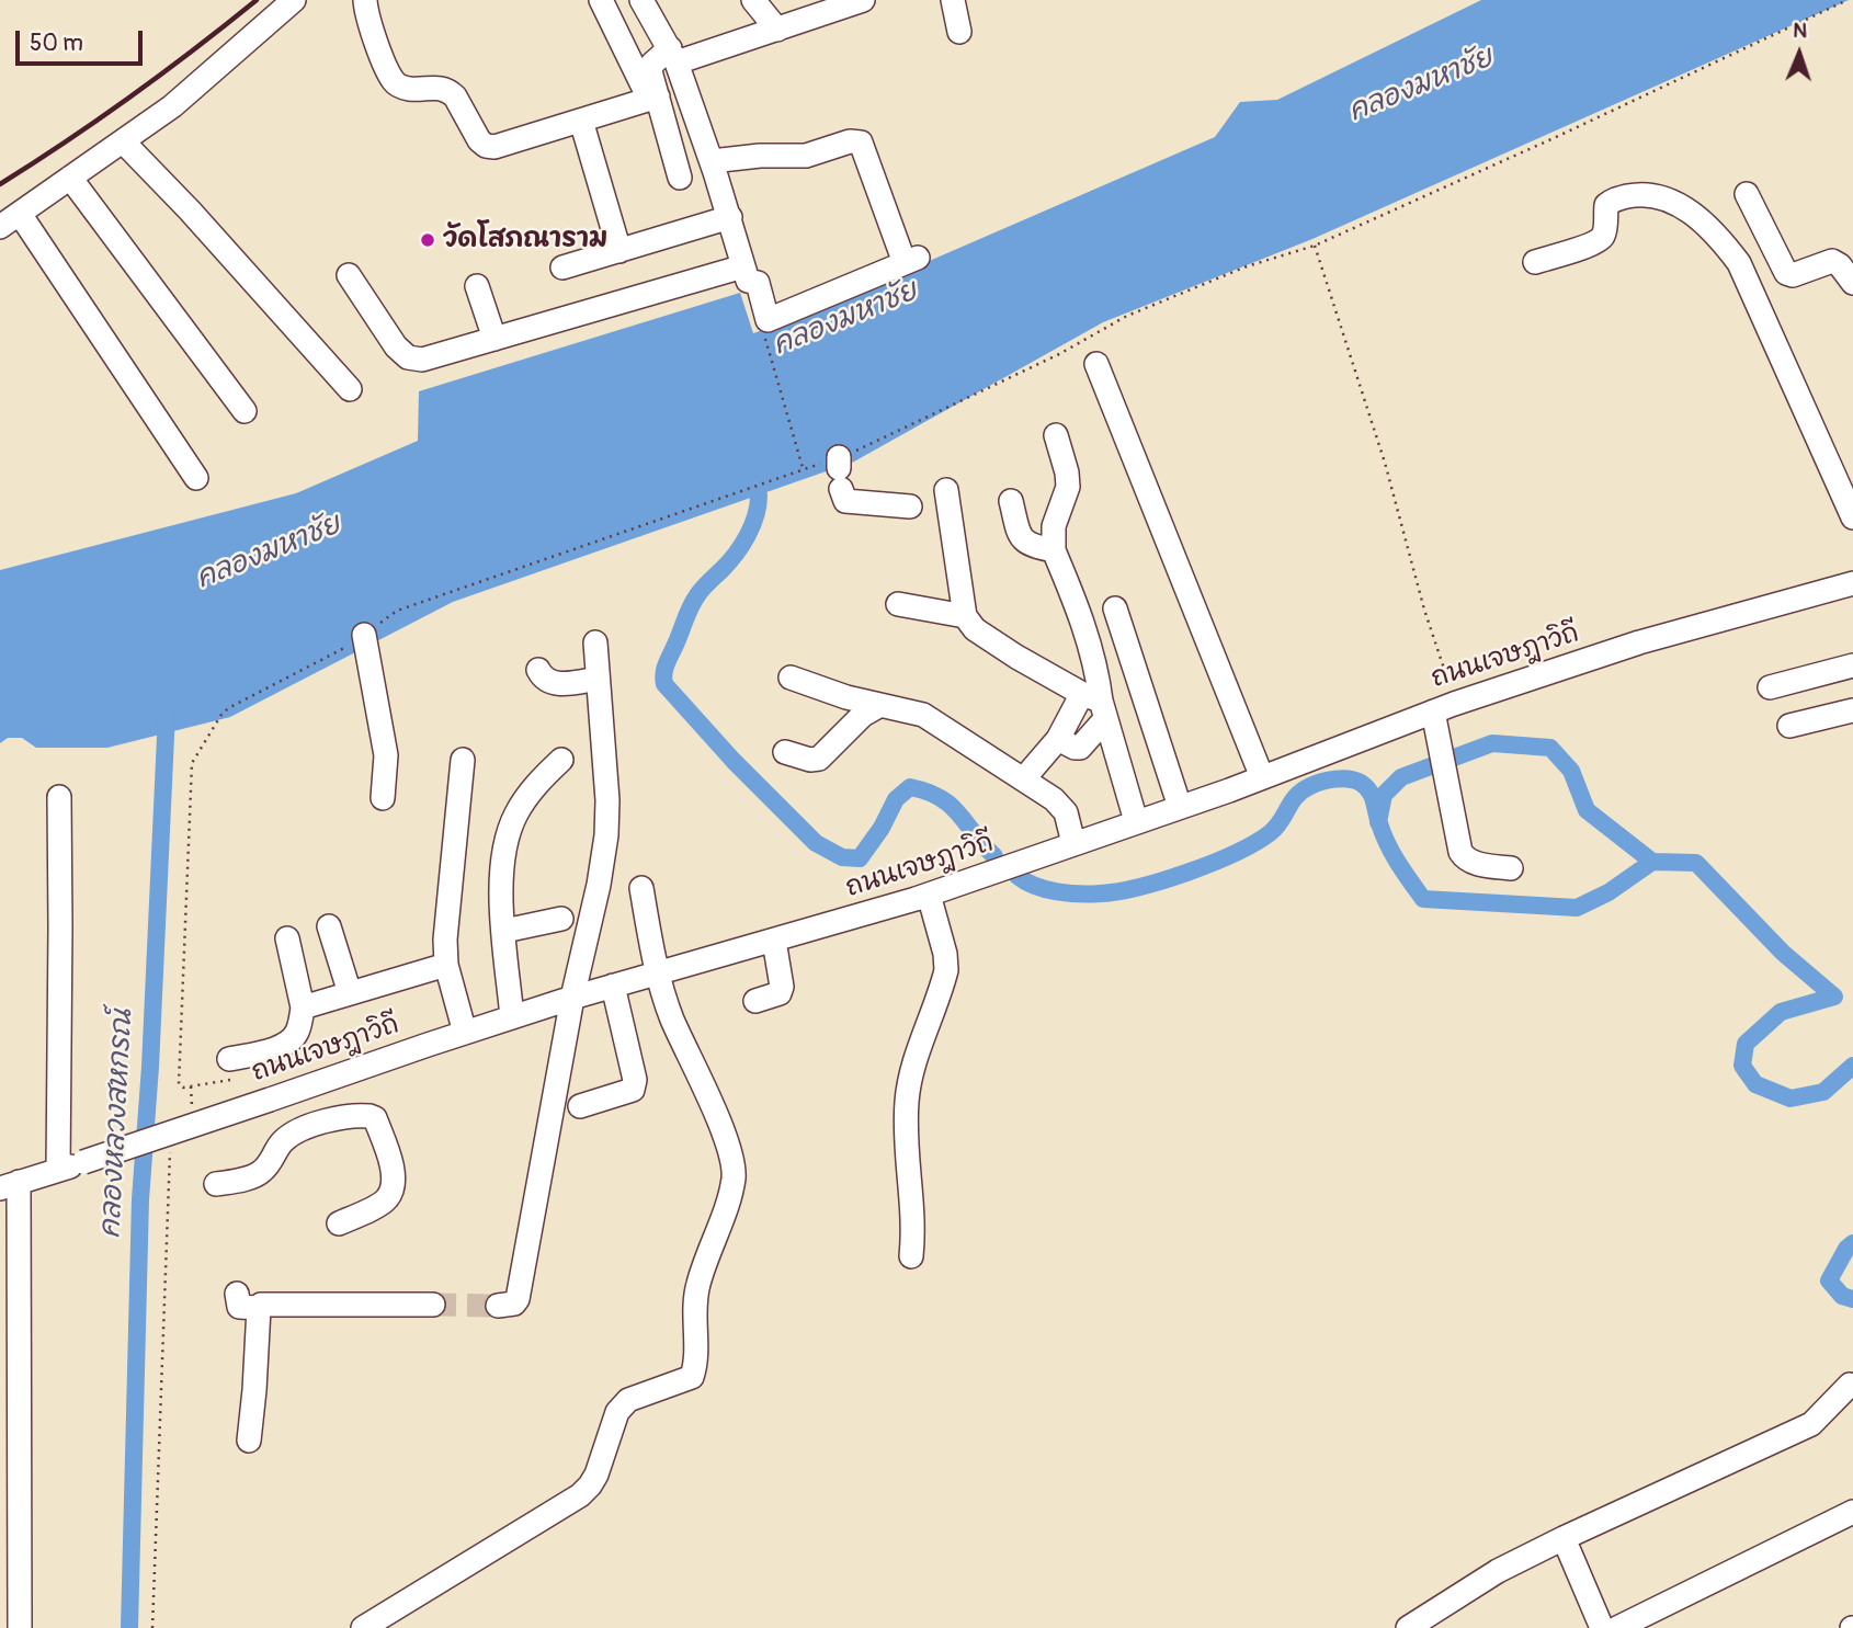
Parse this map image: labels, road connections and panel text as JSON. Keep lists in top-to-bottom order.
{
  "streets": {
    "street": ["ถนนเจษฎาวิถี"]
  },
  "water": ["คลองมหาชัย", "คลองหลวงสหกรณ์"],
  "places": ["วัดโสภณาราม"],
  "scale_bar": "50 m",
  "north": "top"
}
